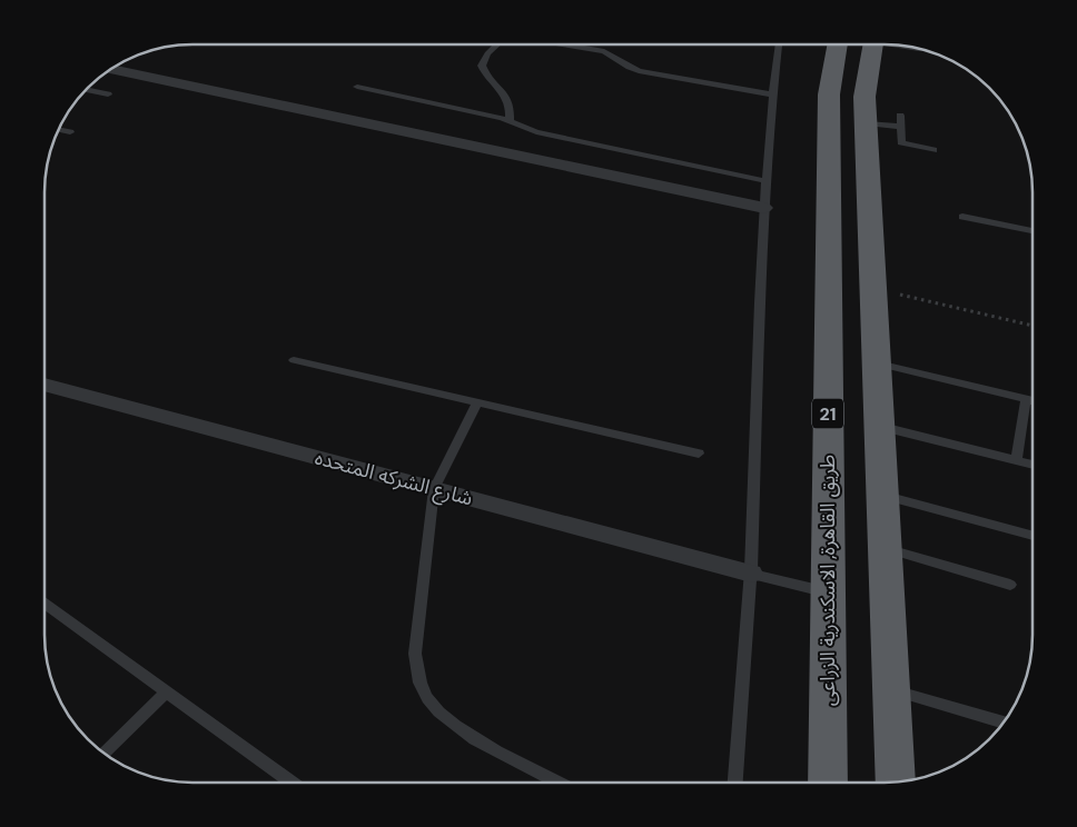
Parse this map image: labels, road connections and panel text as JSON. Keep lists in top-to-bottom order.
{
  "streets": {
    "highway": ["21", "طريق القاهرة, الاسكندرية الزراعى"],
    "street": ["شارع الشركه المتحده"]
  }
}
